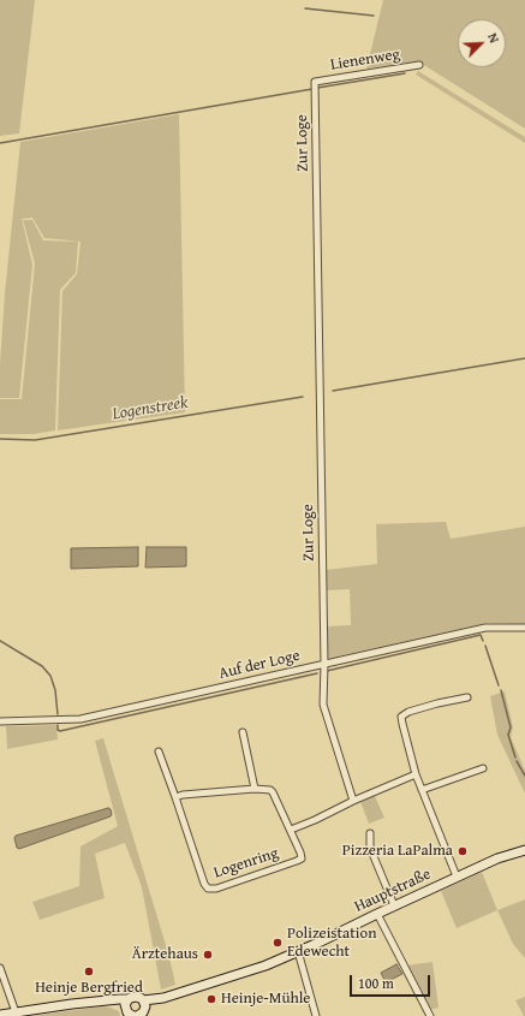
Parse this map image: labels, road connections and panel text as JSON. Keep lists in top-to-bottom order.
{
  "streets": {
    "main road": ["Hauptstraße"],
    "street": [
      "Lienenweg",
      "Zur Loge",
      "Auf der Loge",
      "Logenring"
    ]
  },
  "crossings": [
    ["Lienenweg", "Zur Loge"],
    ["Zur Loge", "Auf der Loge"],
    ["Zur Loge", "Logenring"]
  ],
  "water": ["Logenstreek"],
  "places": [
    "Pizzeria LaPalma",
    "Polizeistation Edewecht",
    "Ärztehaus",
    "Heinje Bergfried",
    "Heinje-Mühle"
  ],
  "scale_bar": "100 m",
  "north": "top right"
}
